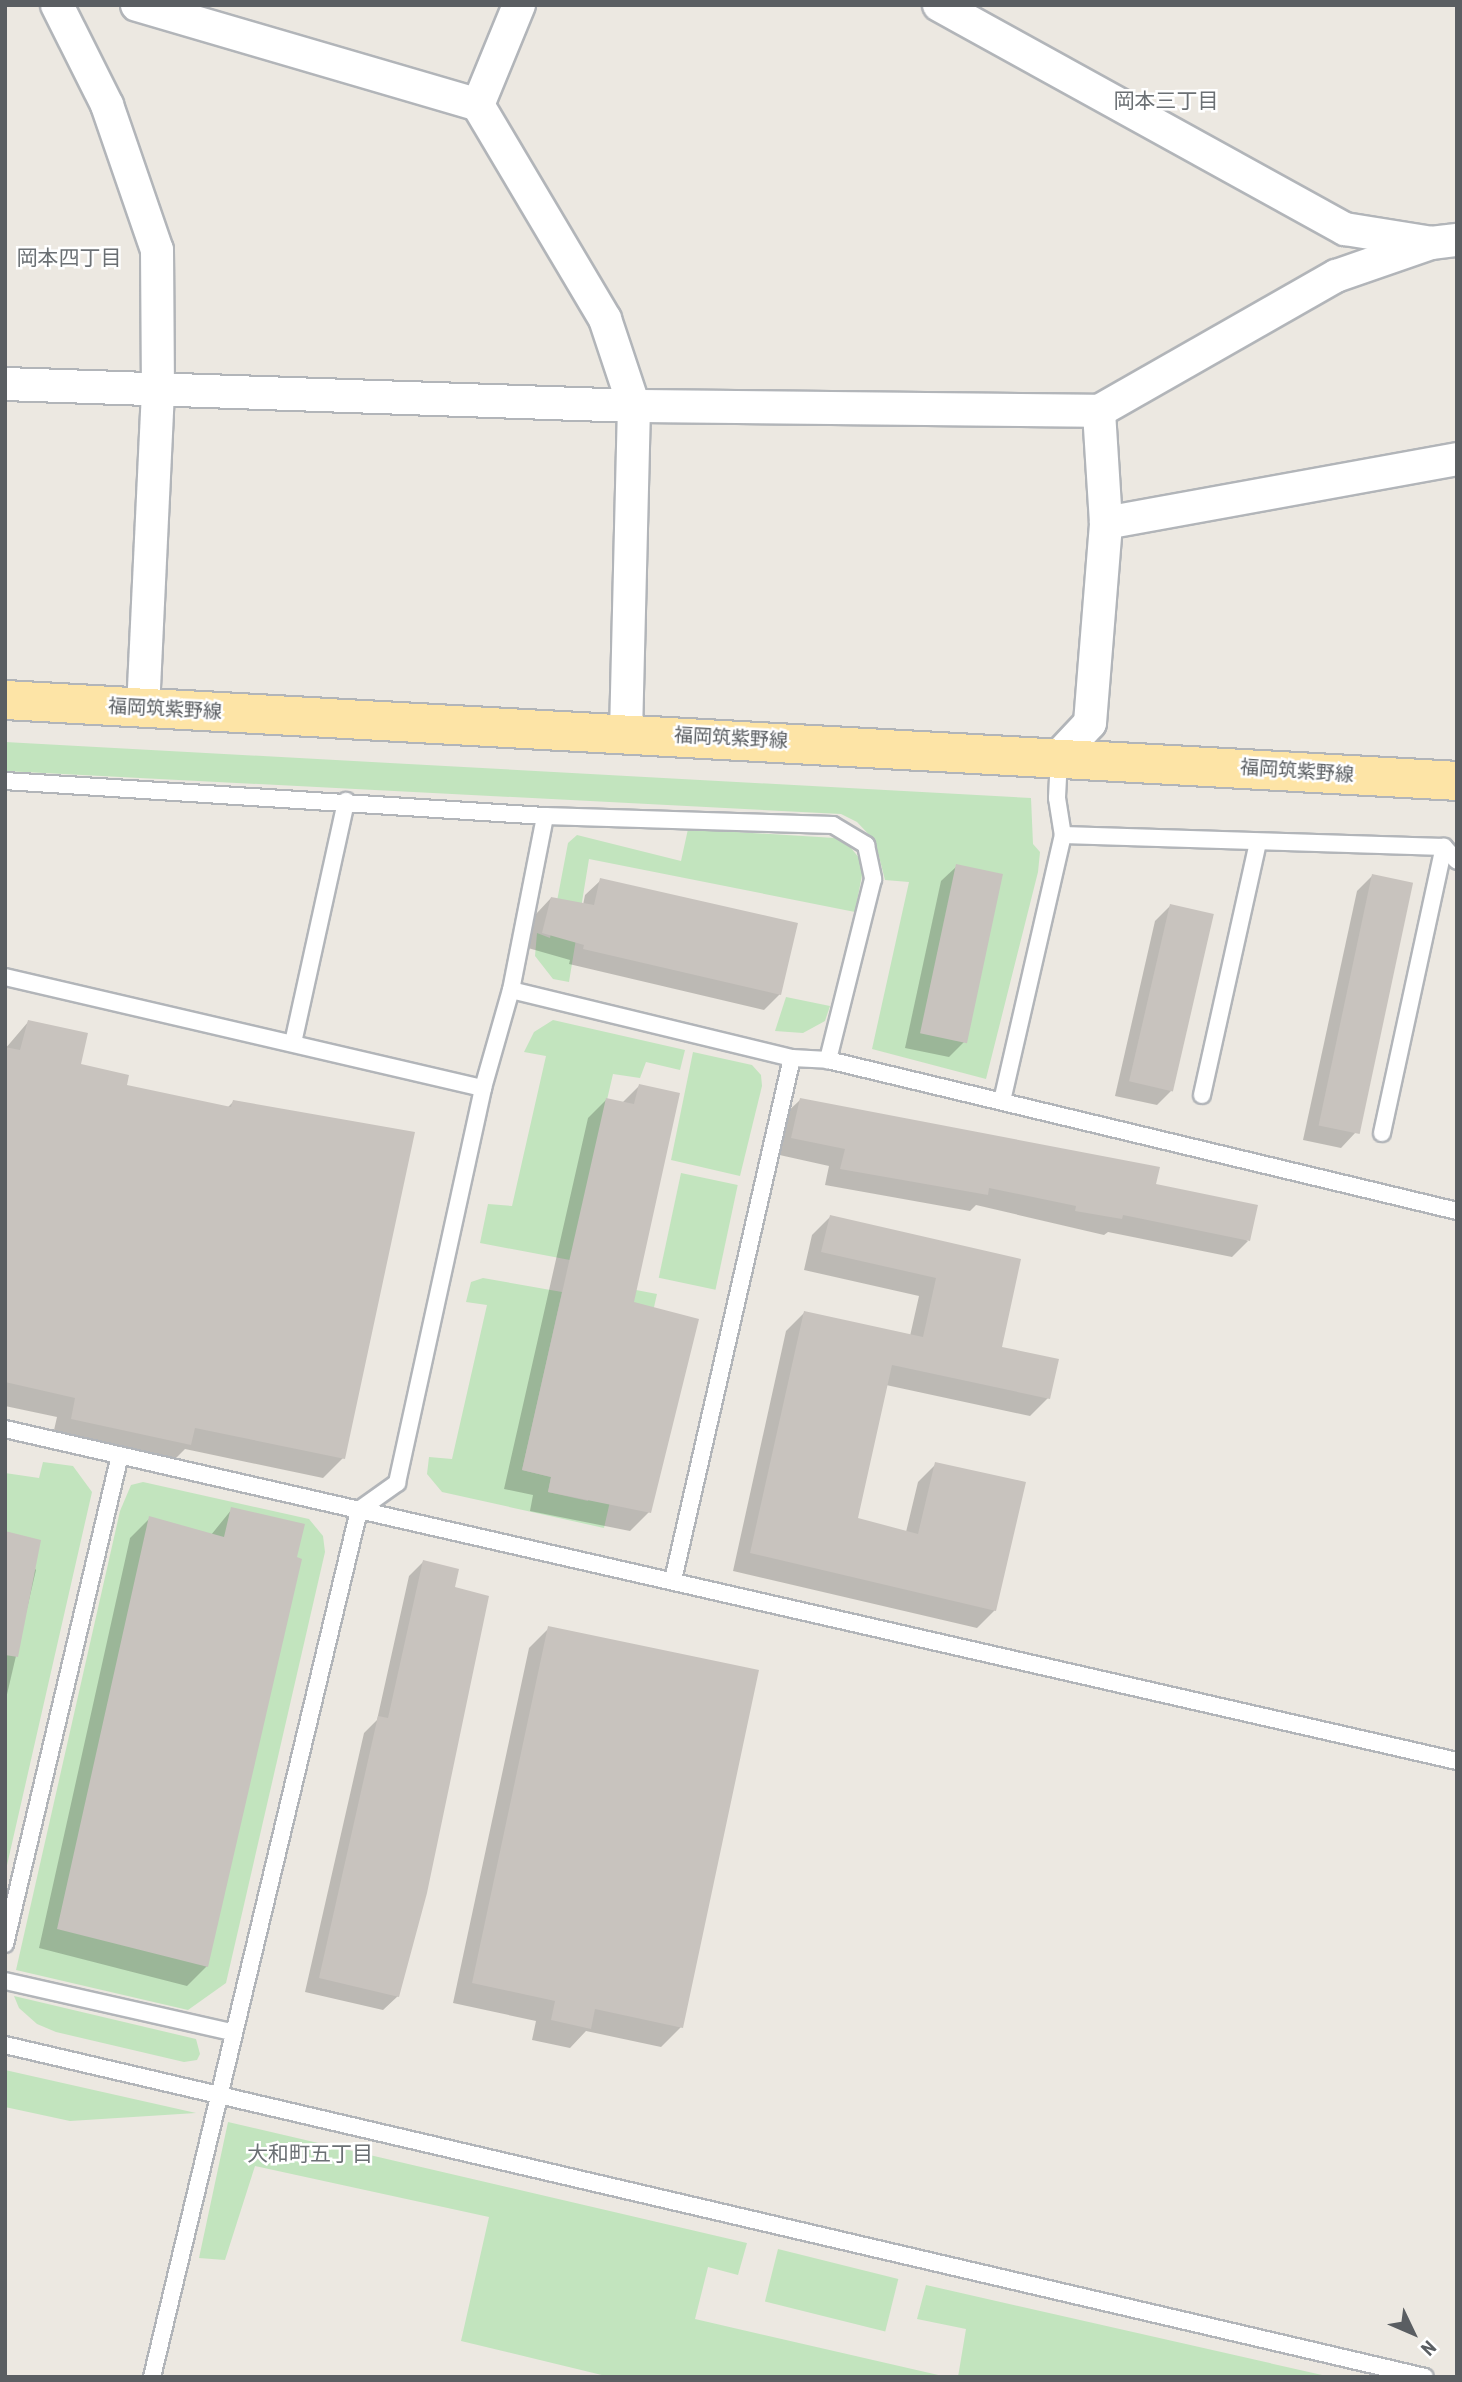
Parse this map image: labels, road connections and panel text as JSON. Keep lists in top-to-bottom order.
{
  "streets": {
    "main road": ["福岡筑紫野線"]
  },
  "districts": ["岡本三丁目", "岡本四丁目", "大和町五丁目"],
  "north": "bottom right"
}
